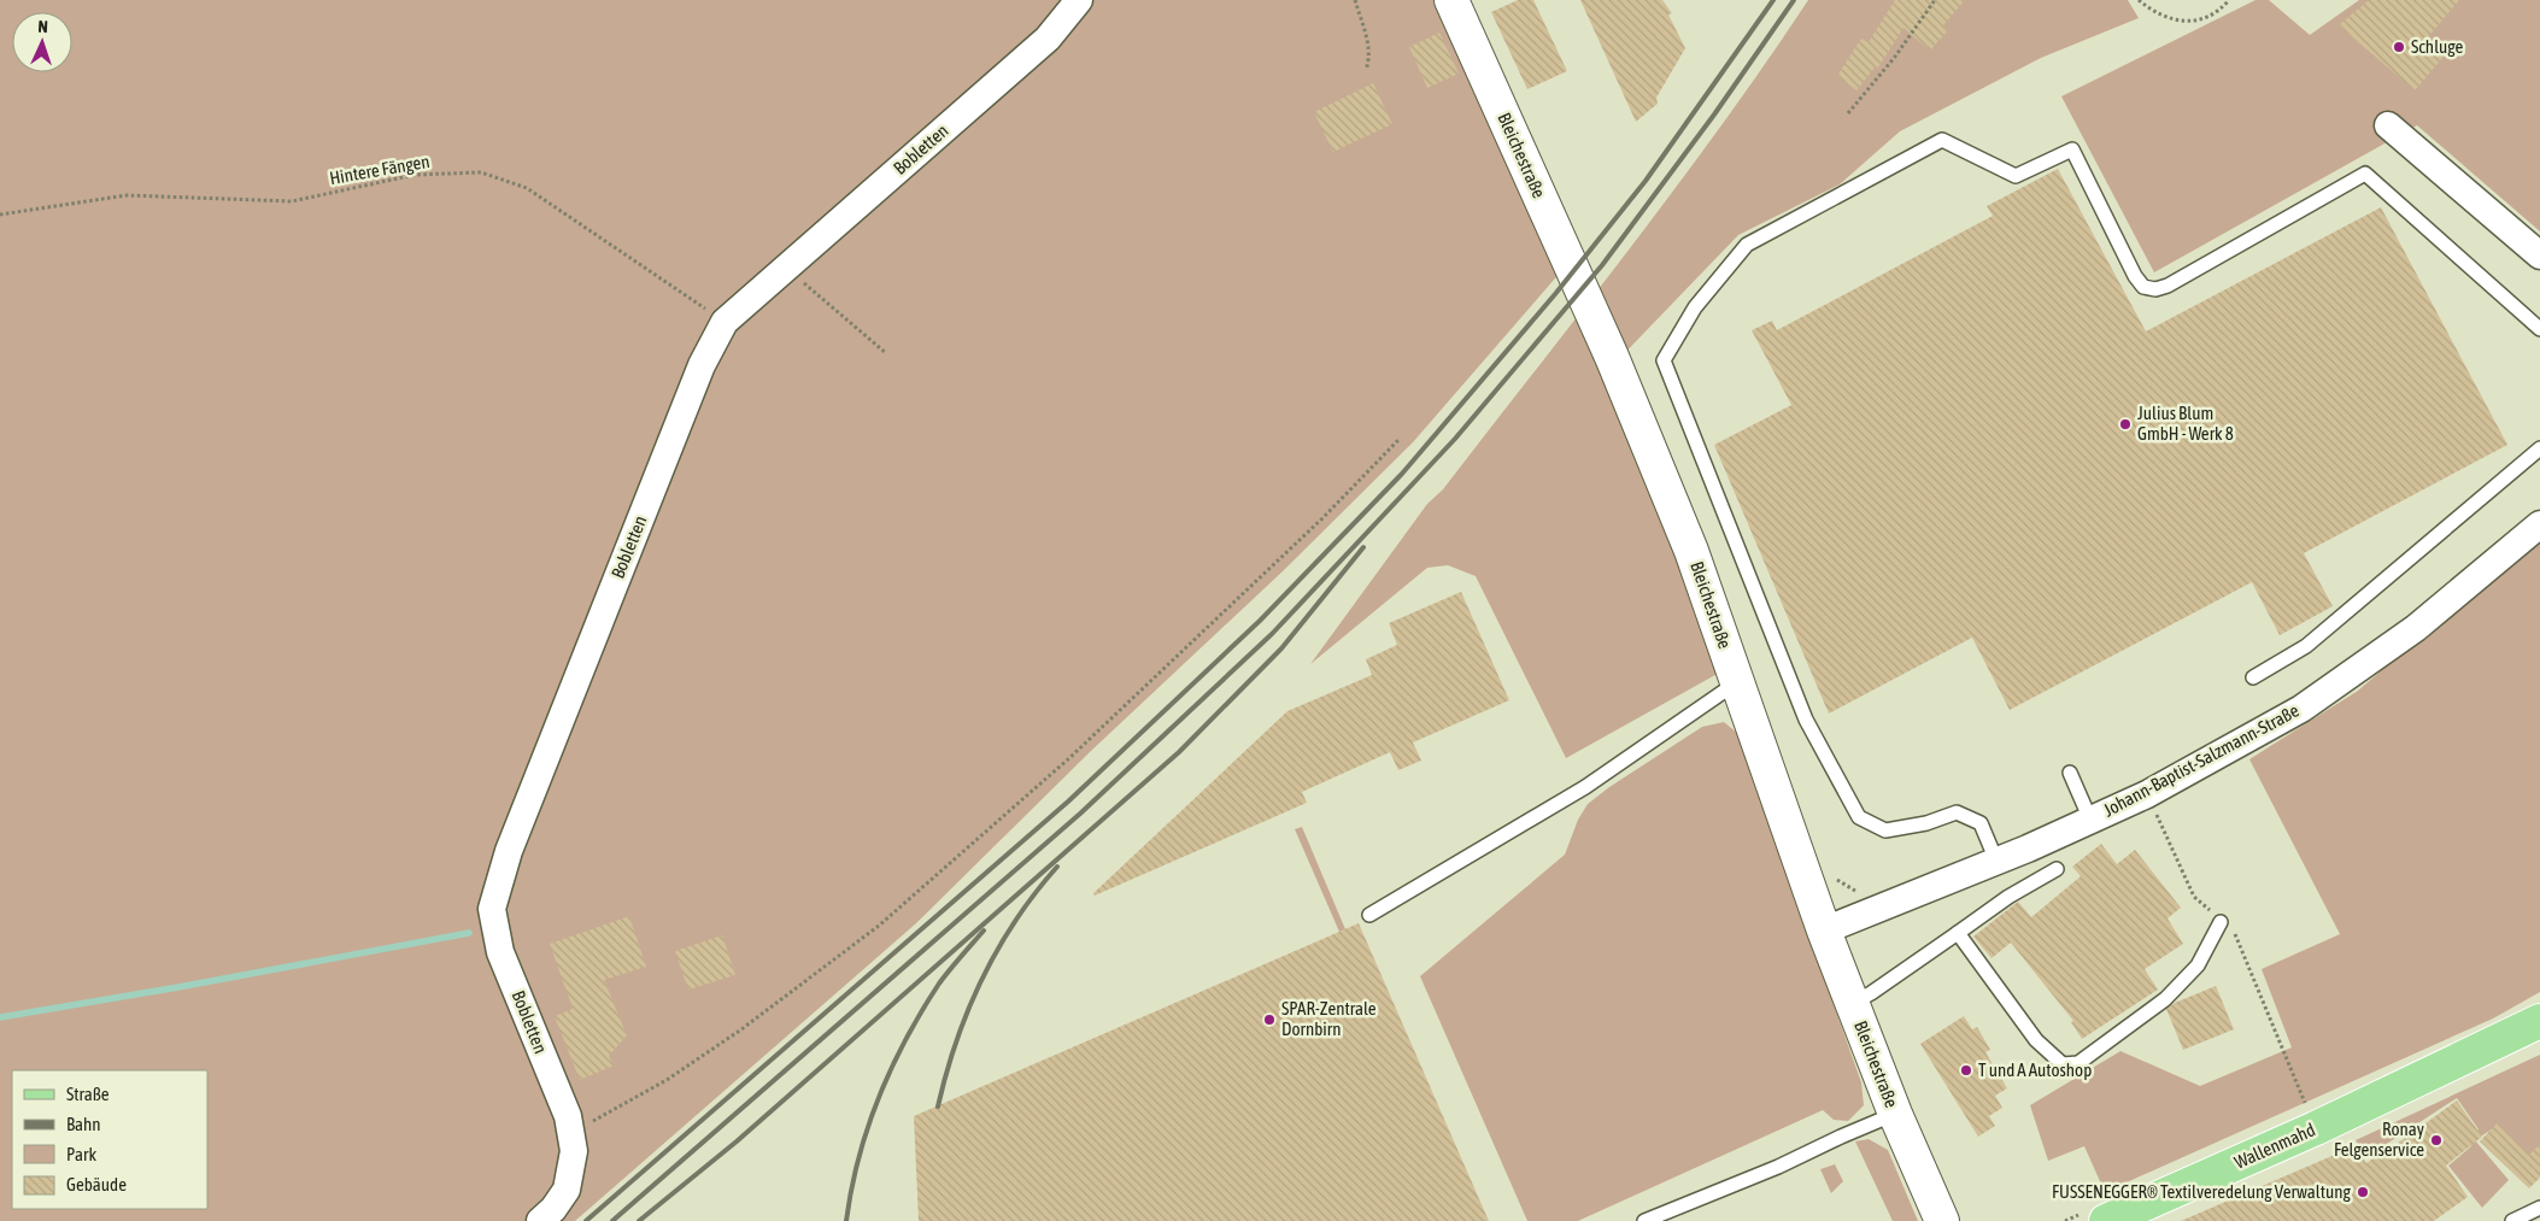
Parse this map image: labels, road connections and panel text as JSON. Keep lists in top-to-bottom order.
{
  "streets": {
    "main road": ["Bleichestraße", "Wallenmahd"],
    "street": ["Bobletten", "Johann-Baptist-Salzmann-Straße"],
    "path": ["Hintere Fängen"]
  },
  "crossings": [
    ["Bobletten", "Hintere Fängen"],
    ["Bleichestraße", "Johann-Baptist-Salzmann-Straße"]
  ],
  "places": [
    "Schluge",
    "Julius Blum GmbH - Werk 8",
    "SPAR-Zentrale Dornbirn",
    "T und A Autoshop",
    "Ronay Felgenservice",
    "FUSSENEGGER® Textilveredelung Verwaltung"
  ],
  "legend": [
    "Straße",
    "Bahn",
    "Park",
    "Gebäude"
  ],
  "north": "top"
}
